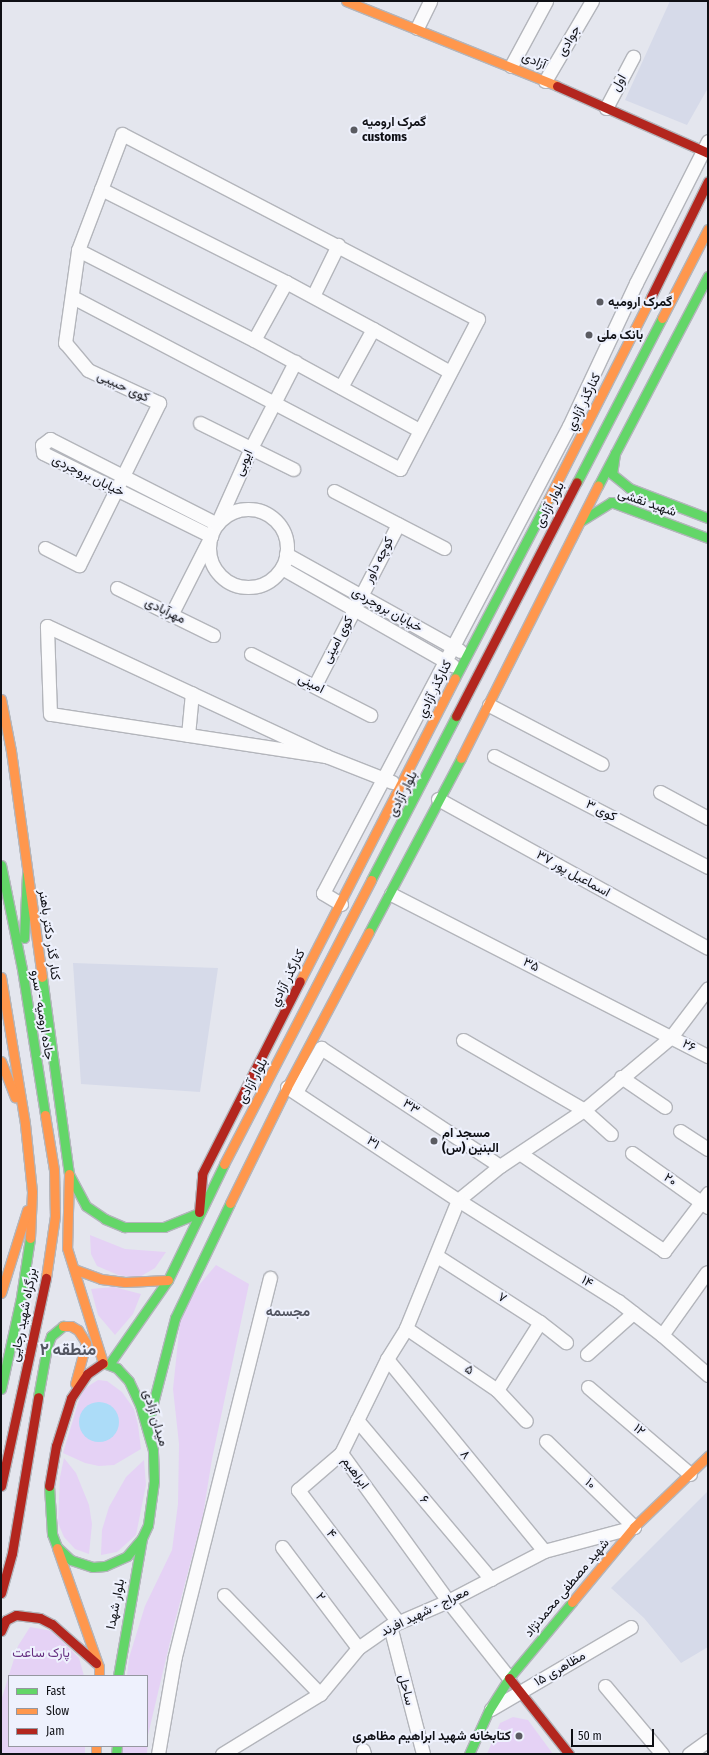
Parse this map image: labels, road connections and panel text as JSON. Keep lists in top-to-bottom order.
{
  "streets": {
    "main road": [
      "آزادی",
      "کنارگذر آزادي",
      "شهید نقشی",
      "بلوار آزادی",
      "کنار گذر دکتر باهنر",
      "جاده ارومیه - سرو",
      "بزرگراه شهید رجایی",
      "میدان آزادی",
      "شهید مصطفی محمدنژاد",
      "بلوار شهدا"
    ],
    "street": [
      "جوادی",
      "اول",
      "کوی حبیبی",
      "ایوبی",
      "خیابان بروجردی",
      "کوچه داور",
      "مهرآبادی",
      "کوی امینی",
      "امینی",
      "کوی ۳",
      "اسماعیل پور ۳۷",
      "۳۵",
      "۲۶",
      "۳۳",
      "۳۱",
      "۲۰",
      "۱۴",
      "۷",
      "۵",
      "۱۲",
      "۸",
      "ابراهیم",
      "۱۰",
      "۶",
      "۴",
      "۲",
      "معراج - شهید افرند",
      "۱۵ مظاهری",
      "ساحل"
    ]
  },
  "crossings": [
    ["جوادی", "آزادی"],
    ["آزادی", "اول"],
    ["کوی حبیبی", "خیابان بروجردی"],
    ["کنارگذر آزادي", "خیابان بروجردی"],
    ["کنارگذر آزادي", "بلوار آزادی"],
    ["ایوبی", "خیابان بروجردی"],
    ["خیابان بروجردی", "کوچه داور"],
    ["خیابان بروجردی", "کوی امینی"],
    ["بلوار آزادی", "میدان آزادی"],
    ["کوچه داور", "کوی امینی"],
    ["کوی امینی", "امینی"],
    ["۳۵", "۲۶"],
    ["جاده ارومیه - سرو", "بزرگراه شهید رجایی"],
    ["۳۳", "۳۱"],
    ["۳۱", "۱۴"],
    ["۳۱", "ابراهیم"],
    ["۱۴", "ابراهیم"],
    ["۷", "ابراهیم"],
    ["۵", "ابراهیم"],
    ["میدان آزادی", "بلوار شهدا"],
    ["۱۲", "شهید مصطفی محمدنژاد"],
    ["۸", "ابراهیم"],
    ["۸", "معراج - شهید افرند"],
    ["ابراهیم", "۶"],
    ["ابراهیم", "۴"],
    ["ابراهیم", "شهید مصطفی محمدنژاد"],
    ["ابراهیم", "معراج - شهید افرند"],
    ["۱۰", "شهید مصطفی محمدنژاد"],
    ["۱۰", "معراج - شهید افرند"],
    ["۶", "معراج - شهید افرند"],
    ["۴", "معراج - شهید افرند"],
    ["۴", "ساحل"],
    ["شهید مصطفی محمدنژاد", "معراج - شهید افرند"],
    ["شهید مصطفی محمدنژاد", "۱۵ مظاهری"],
    ["۲", "معراج - شهید افرند"],
    ["معراج - شهید افرند", "ساحل"]
  ],
  "districts": ["مجسمه", "منطقه ۲"],
  "parks": ["پارک ساعت"],
  "places": [
    "گمرک ارومیه customs",
    "گمرک ارومیه",
    "بانک ملى",
    "مسجد ام البنین (س)",
    "کتابخانه شهید ابراهیم مظاهری"
  ],
  "legend": ["Fast", "Slow", "Jam"],
  "scale_bar": "50 m"
}
